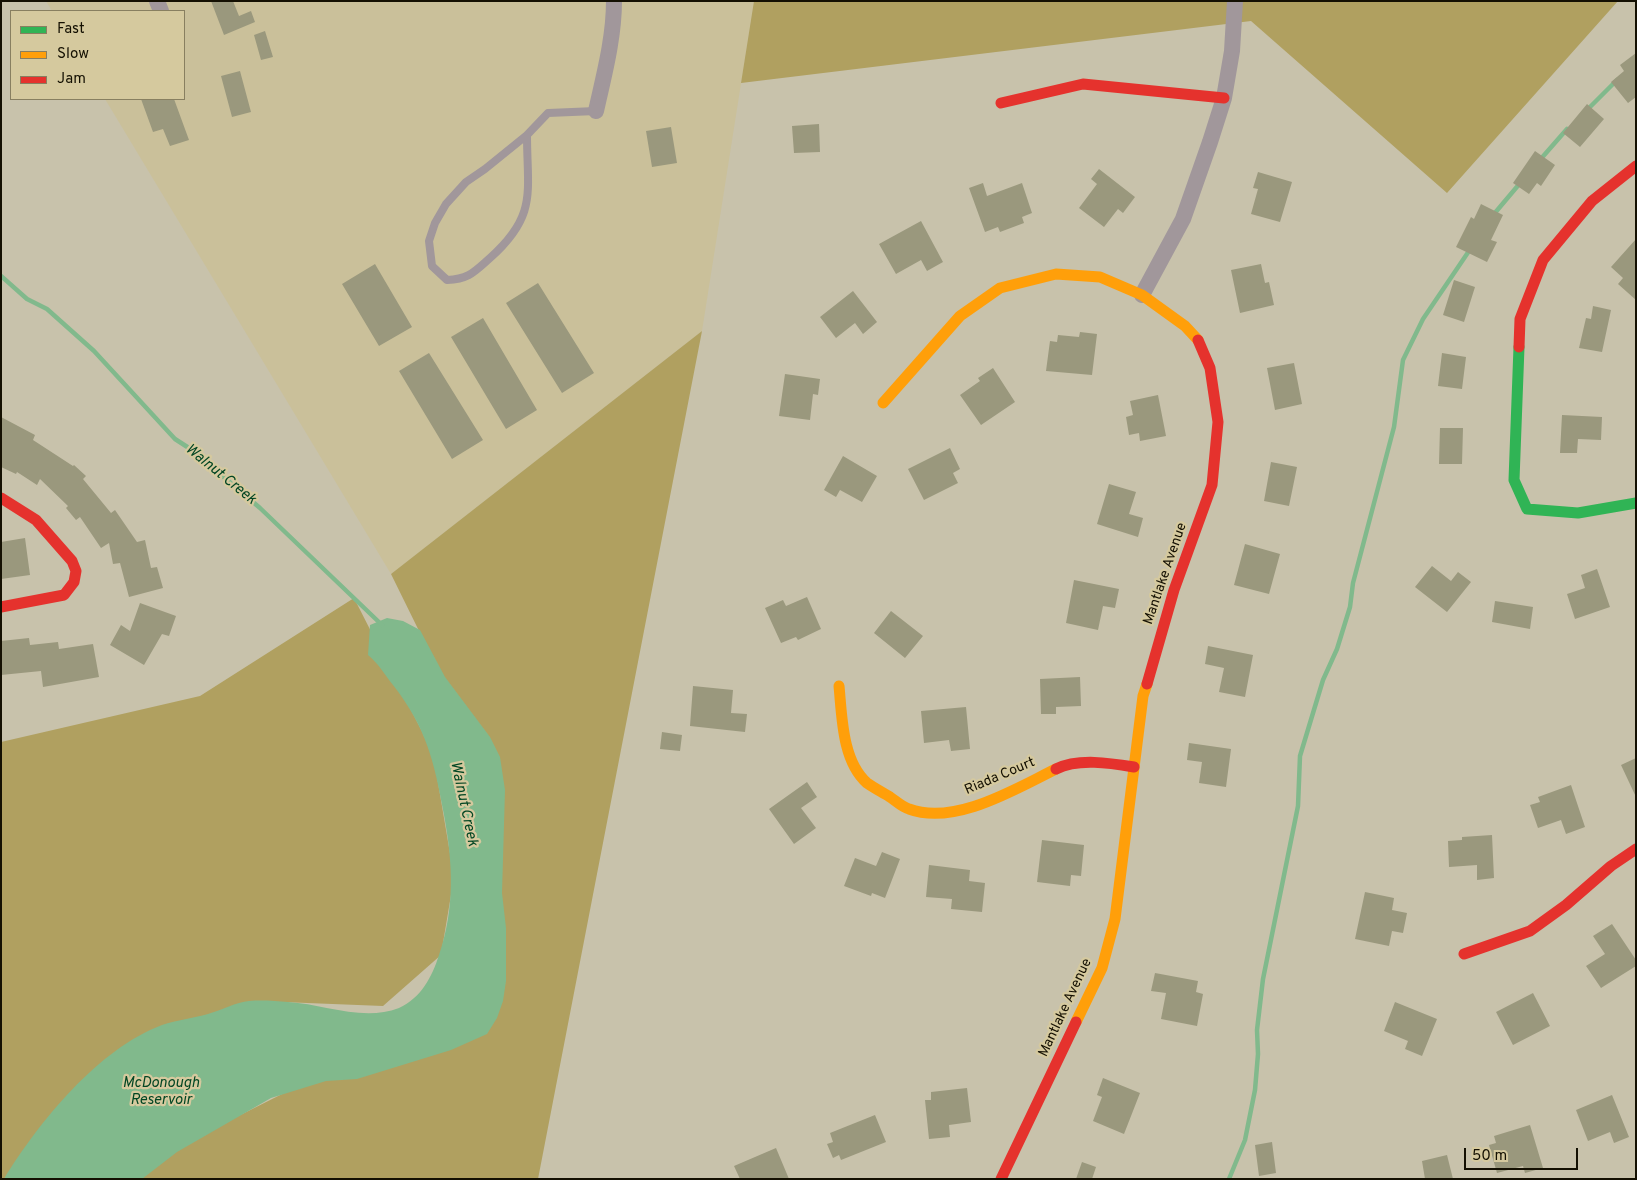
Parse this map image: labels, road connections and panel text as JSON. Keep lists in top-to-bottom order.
{
  "streets": {
    "street": ["Mantlake Avenue", "Riada Court"]
  },
  "crossings": [
    ["Mantlake Avenue", "Riada Court"]
  ],
  "water": ["Walnut Creek", "McDonough Reservoir"],
  "legend": ["Fast", "Slow", "Jam"],
  "scale_bar": "50 m"
}
